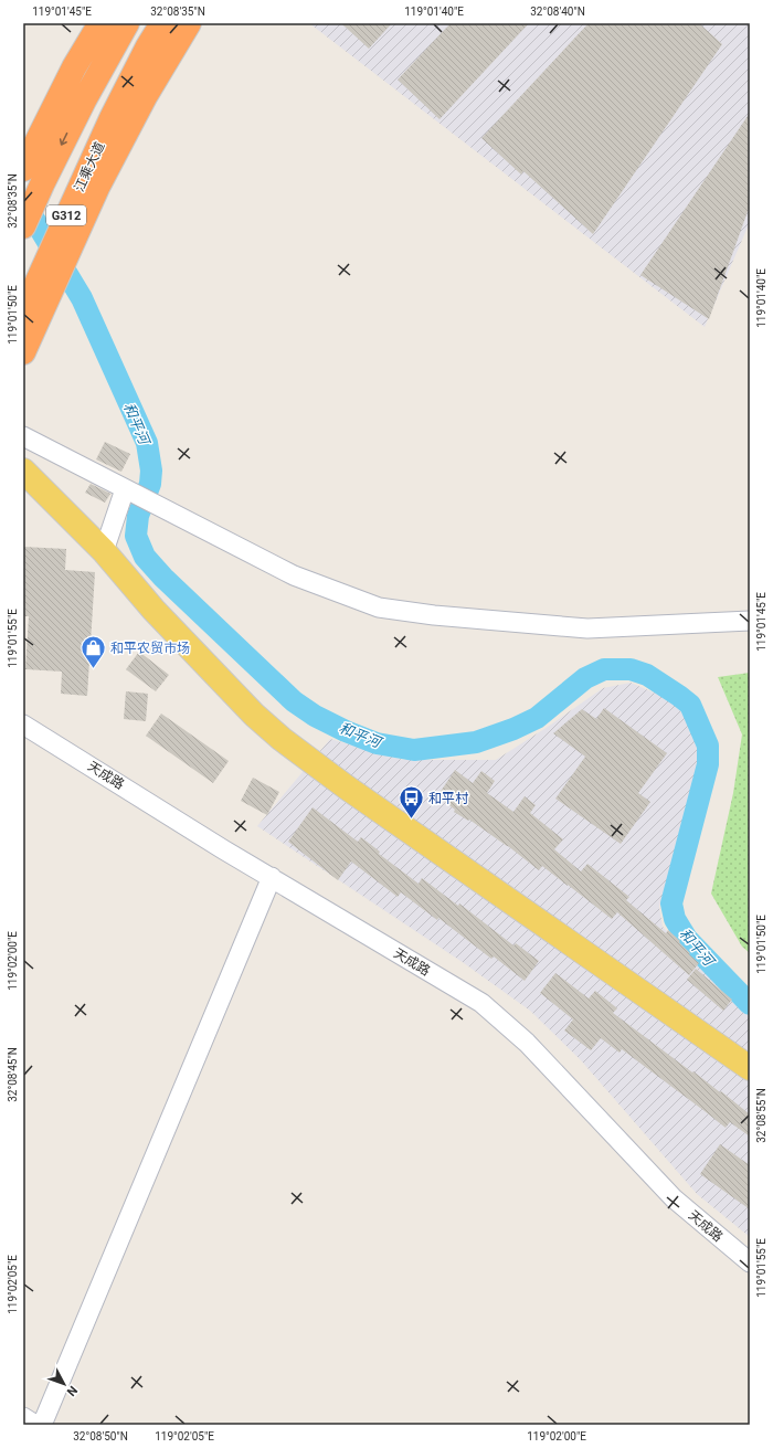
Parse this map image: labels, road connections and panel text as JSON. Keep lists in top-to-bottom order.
{
  "streets": {
    "highway": ["江乘大道", "G312"],
    "street": ["天成路"]
  },
  "water": ["和平河"],
  "places": {
    "shop": ["和平农贸市场"],
    "bus stop": ["和平村"]
  },
  "north": "bottom right",
  "coordinates": [
    "119°01'45\"E",
    "32°08'35\"N",
    "119°01'40\"E",
    "32°08'40\"N",
    "119°01'50\"E",
    "119°01'55\"E",
    "119°02'00\"E",
    "32°08'45\"N",
    "32°08'55\"N",
    "119°02'05\"E",
    "32°08'50\"N"
  ]
}
